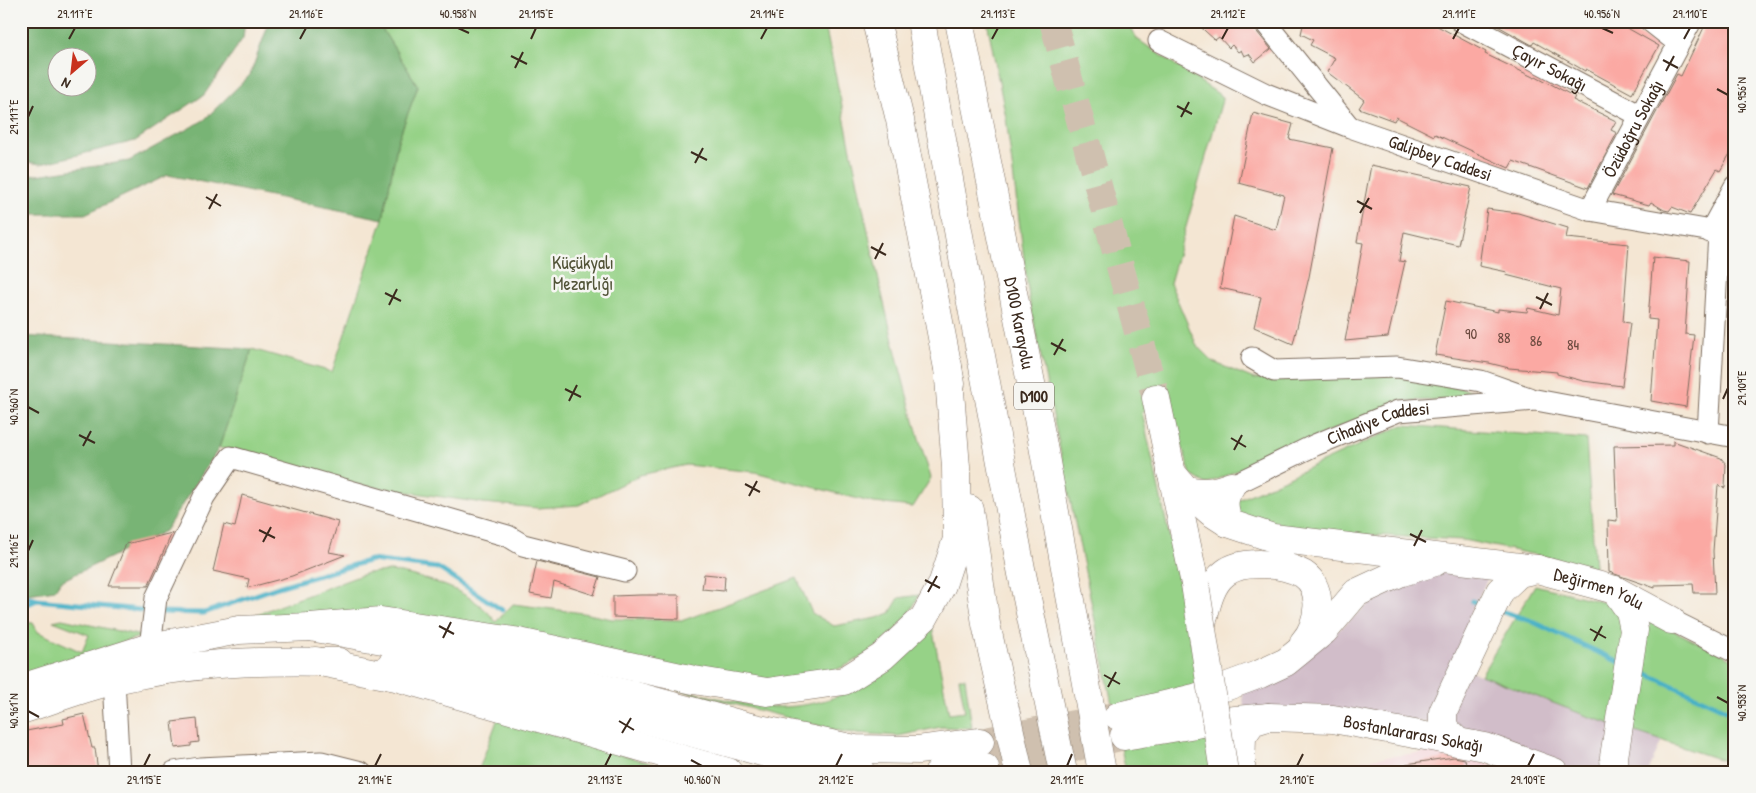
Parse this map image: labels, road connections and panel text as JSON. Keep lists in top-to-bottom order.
{
  "streets": {
    "main road": [
      "D100 Karayolu",
      "D100",
      "Değirmen Yolu",
      "Bostanlararası Sokağı"
    ],
    "street": [
      "Çayır Sokağı",
      "Özüdoğru Sokağı",
      "Galipbey Caddesi",
      "Cihadiye Caddesi"
    ]
  },
  "crossings": [
    ["Çayır Sokağı", "Özüdoğru Sokağı"],
    ["Özüdoğru Sokağı", "Galipbey Caddesi"]
  ],
  "parks": ["Küçükyalı Mezarlığı"],
  "house_numbers": [
    "90",
    "88",
    "86",
    "84"
  ],
  "north": "bottom left",
  "coordinates": [
    "29.117°E",
    "29.116°E",
    "40.958°N",
    "29.115°E",
    "29.114°E",
    "29.113°E",
    "29.112°E",
    "29.111°E",
    "40.956°N",
    "29.110°E",
    "29.109°E",
    "40.960°N",
    "40.961°N"
  ]
}
